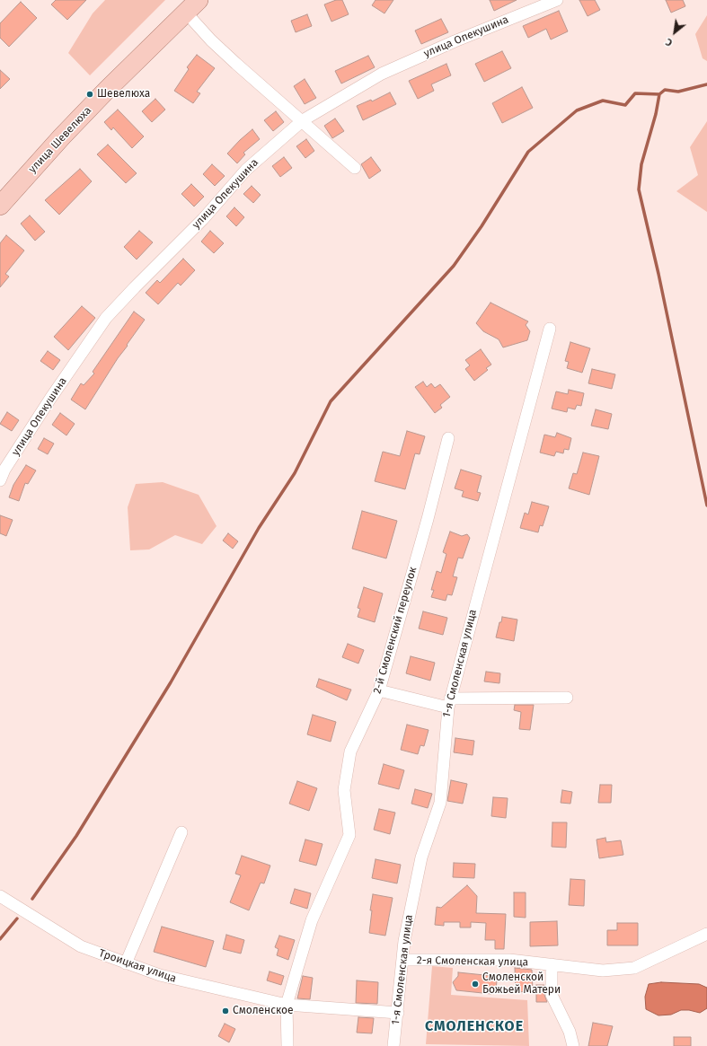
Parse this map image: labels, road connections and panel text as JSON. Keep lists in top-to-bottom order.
{
  "streets": {
    "main road": ["улица Шевелюха"],
    "street": [
      "улица Опекушина",
      "2-й Смоленский переулок",
      "1-я Смоленская улица",
      "2-я Смоленская улица",
      "Троицкая улица"
    ]
  },
  "crossings": [
    ["2-й Смоленский переулок", "Троицкая улица"],
    ["1-я Смоленская улица", "2-я Смоленская улица"]
  ],
  "districts": ["СМОЛЕНСКОЕ"],
  "places": ["Шевелюха", "Смоленской Божьей Матери", "Смоленское"],
  "north": "bottom left"
}
